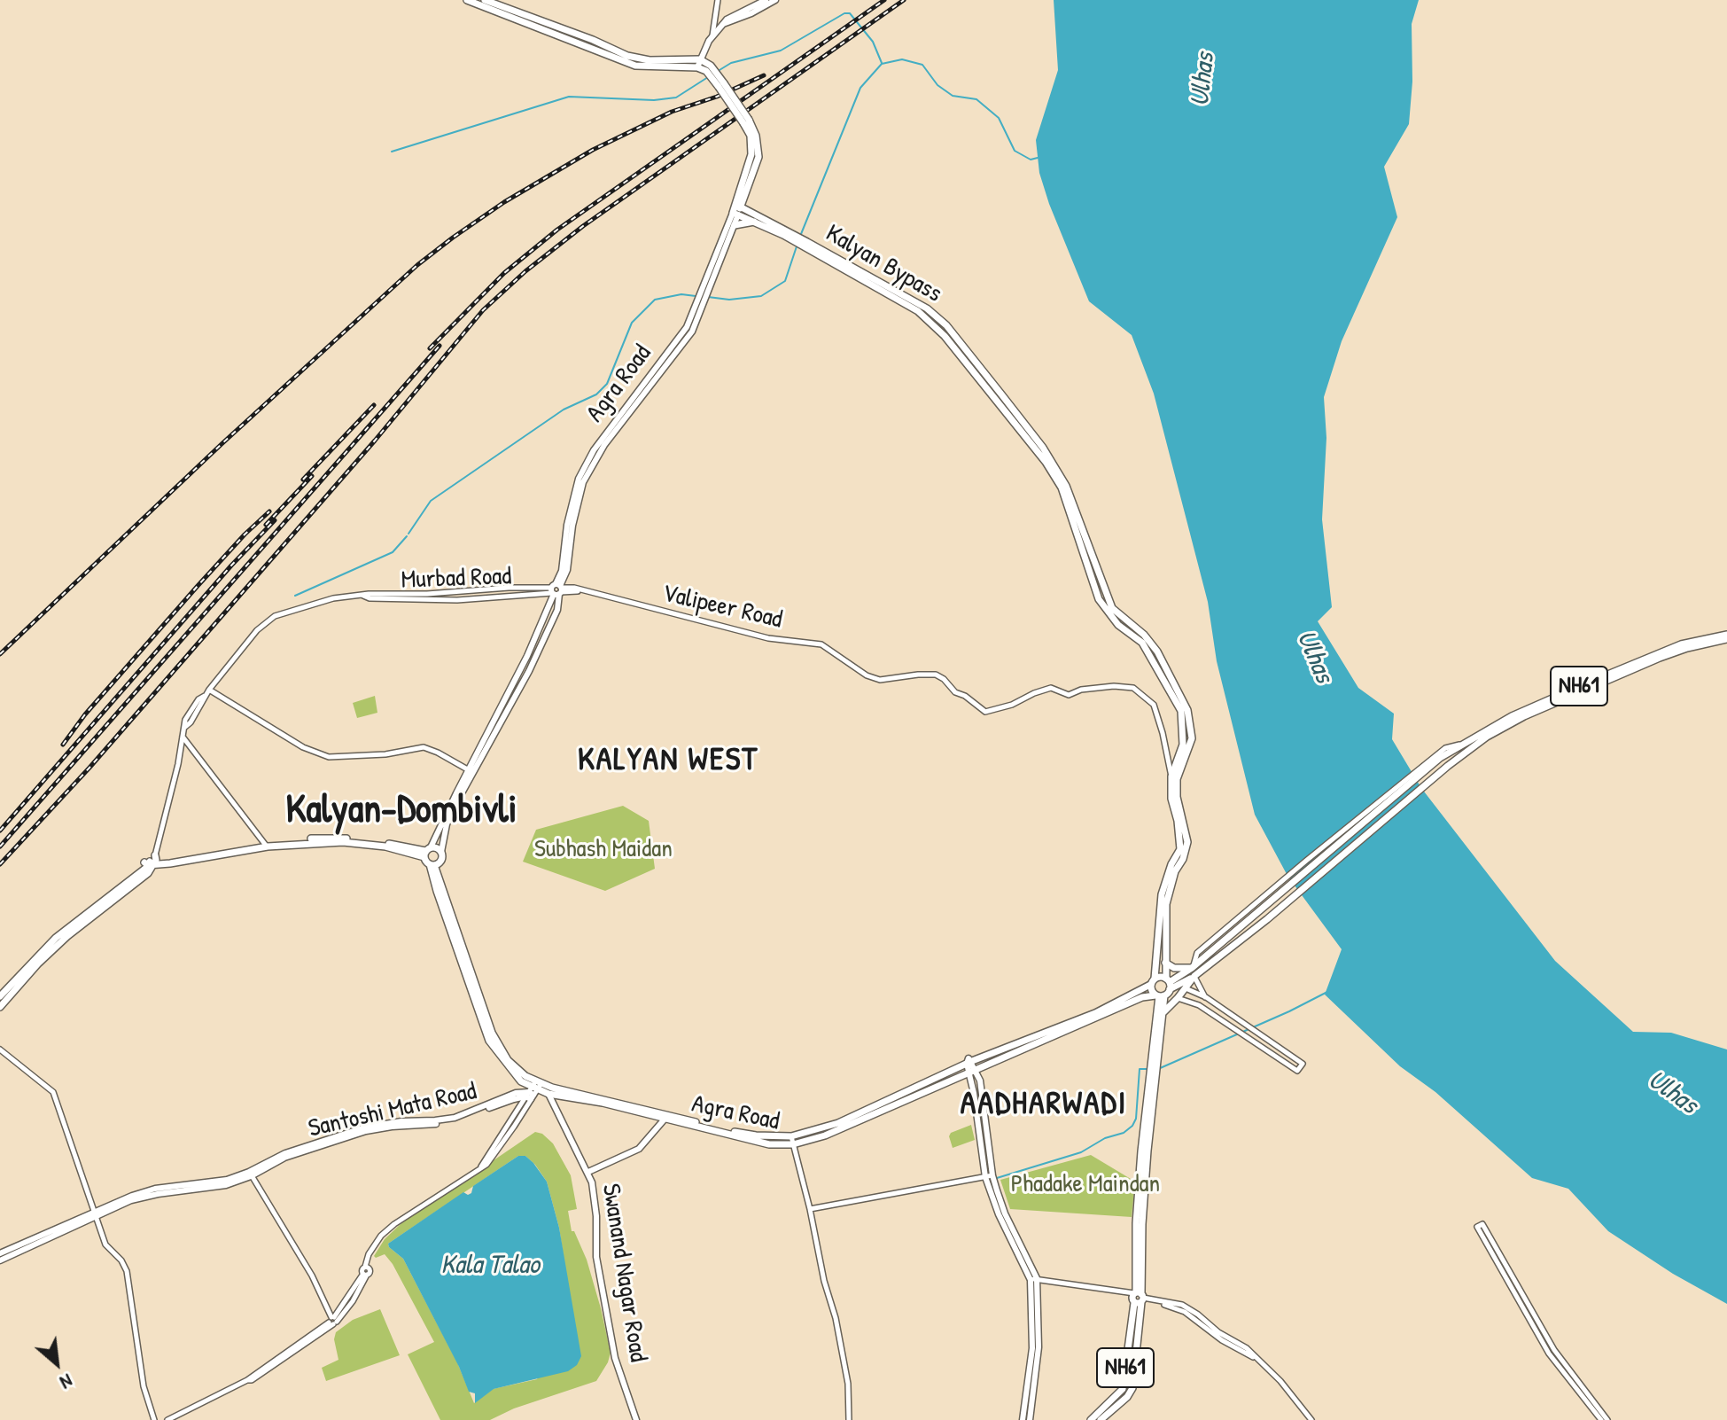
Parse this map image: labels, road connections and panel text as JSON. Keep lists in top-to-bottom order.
{
  "streets": {
    "main road": [
      "Kalyan Bypass",
      "Agra Road",
      "NH61",
      "Santoshi Mata Road",
      "Swanand Nagar Road"
    ],
    "street": ["Murbad Road", "Valipeer Road"]
  },
  "crossings": [
    ["Kalyan Bypass", "Agra Road"],
    ["Kalyan Bypass", "Valipeer Road"],
    ["Agra Road", "Murbad Road"],
    ["Agra Road", "Valipeer Road"],
    ["Agra Road", "NH61"],
    ["Agra Road", "Santoshi Mata Road"],
    ["Agra Road", "Swanand Nagar Road"],
    ["Murbad Road", "Valipeer Road"]
  ],
  "districts": ["KALYAN WEST", "Kalyan-Dombivli", "AADHARWADI"],
  "water": ["Ulhas", "Kala Talao"],
  "parks": ["Subhash Maidan", "Phadake Maindan"],
  "north": "bottom right"
}
